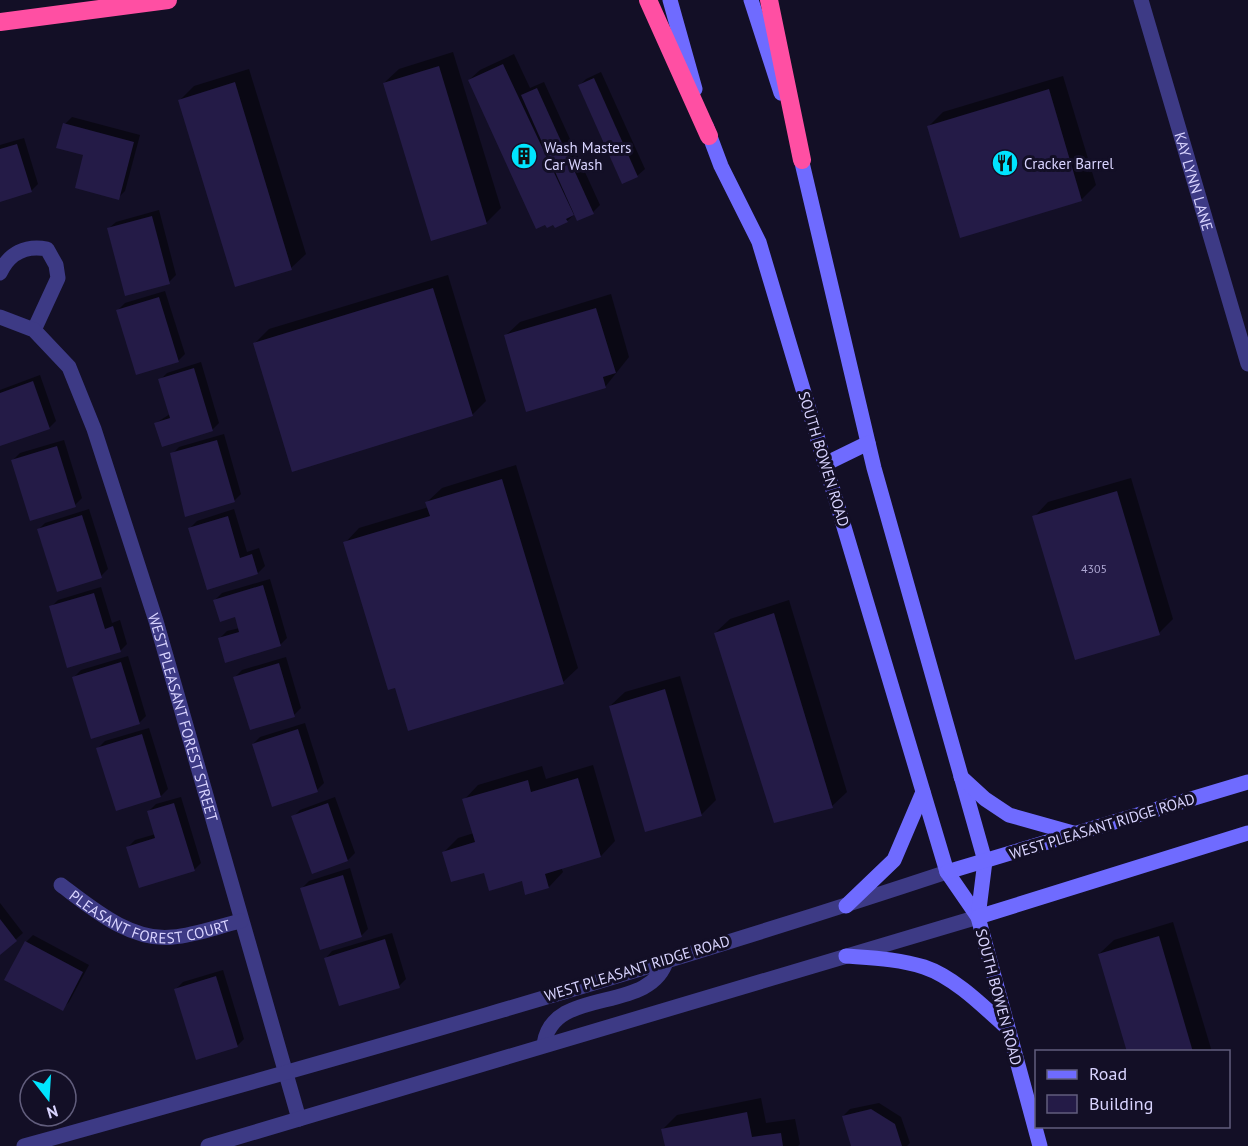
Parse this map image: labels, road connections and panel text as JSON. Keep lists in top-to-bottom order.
{
  "streets": {
    "main road": ["SOUTH BOWEN ROAD", "WEST PLEASANT RIDGE ROAD"],
    "street": ["KAY LYNN LANE", "WEST PLEASANT FOREST STREET", "PLEASANT FOREST COURT"]
  },
  "crossings": [
    ["SOUTH BOWEN ROAD", "WEST PLEASANT RIDGE ROAD"],
    ["WEST PLEASANT FOREST STREET", "WEST PLEASANT RIDGE ROAD"],
    ["WEST PLEASANT FOREST STREET", "PLEASANT FOREST COURT"]
  ],
  "places": {
    "building": ["Wash Masters Car Wash"],
    "restaurant": ["Cracker Barrel"]
  },
  "house_numbers": ["4305"],
  "legend": ["Road", "Building"],
  "north": "bottom"
}
